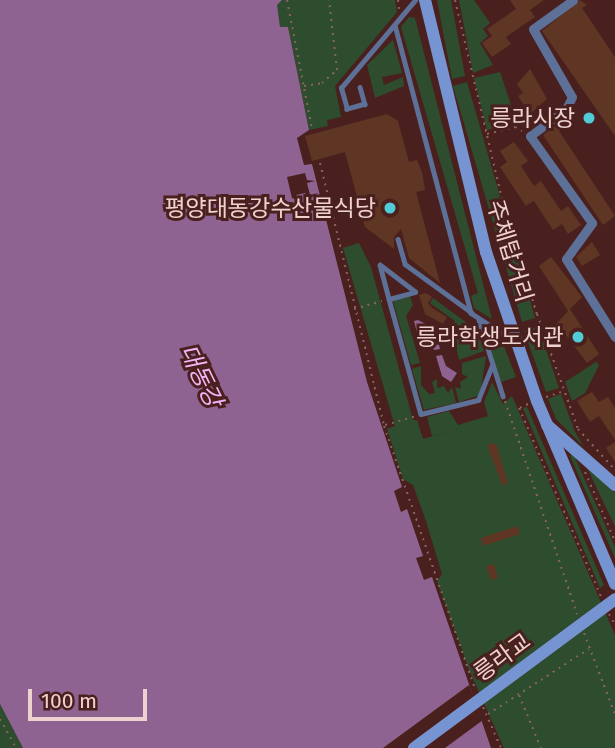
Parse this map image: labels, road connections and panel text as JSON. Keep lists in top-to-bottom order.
{
  "streets": {
    "main road": ["주체탑거리", "릉라교"]
  },
  "water": ["대동강"],
  "places": ["릉라시장", "평양대동강수산물식당", "릉라학생도서관"],
  "scale_bar": "100 m"
}
